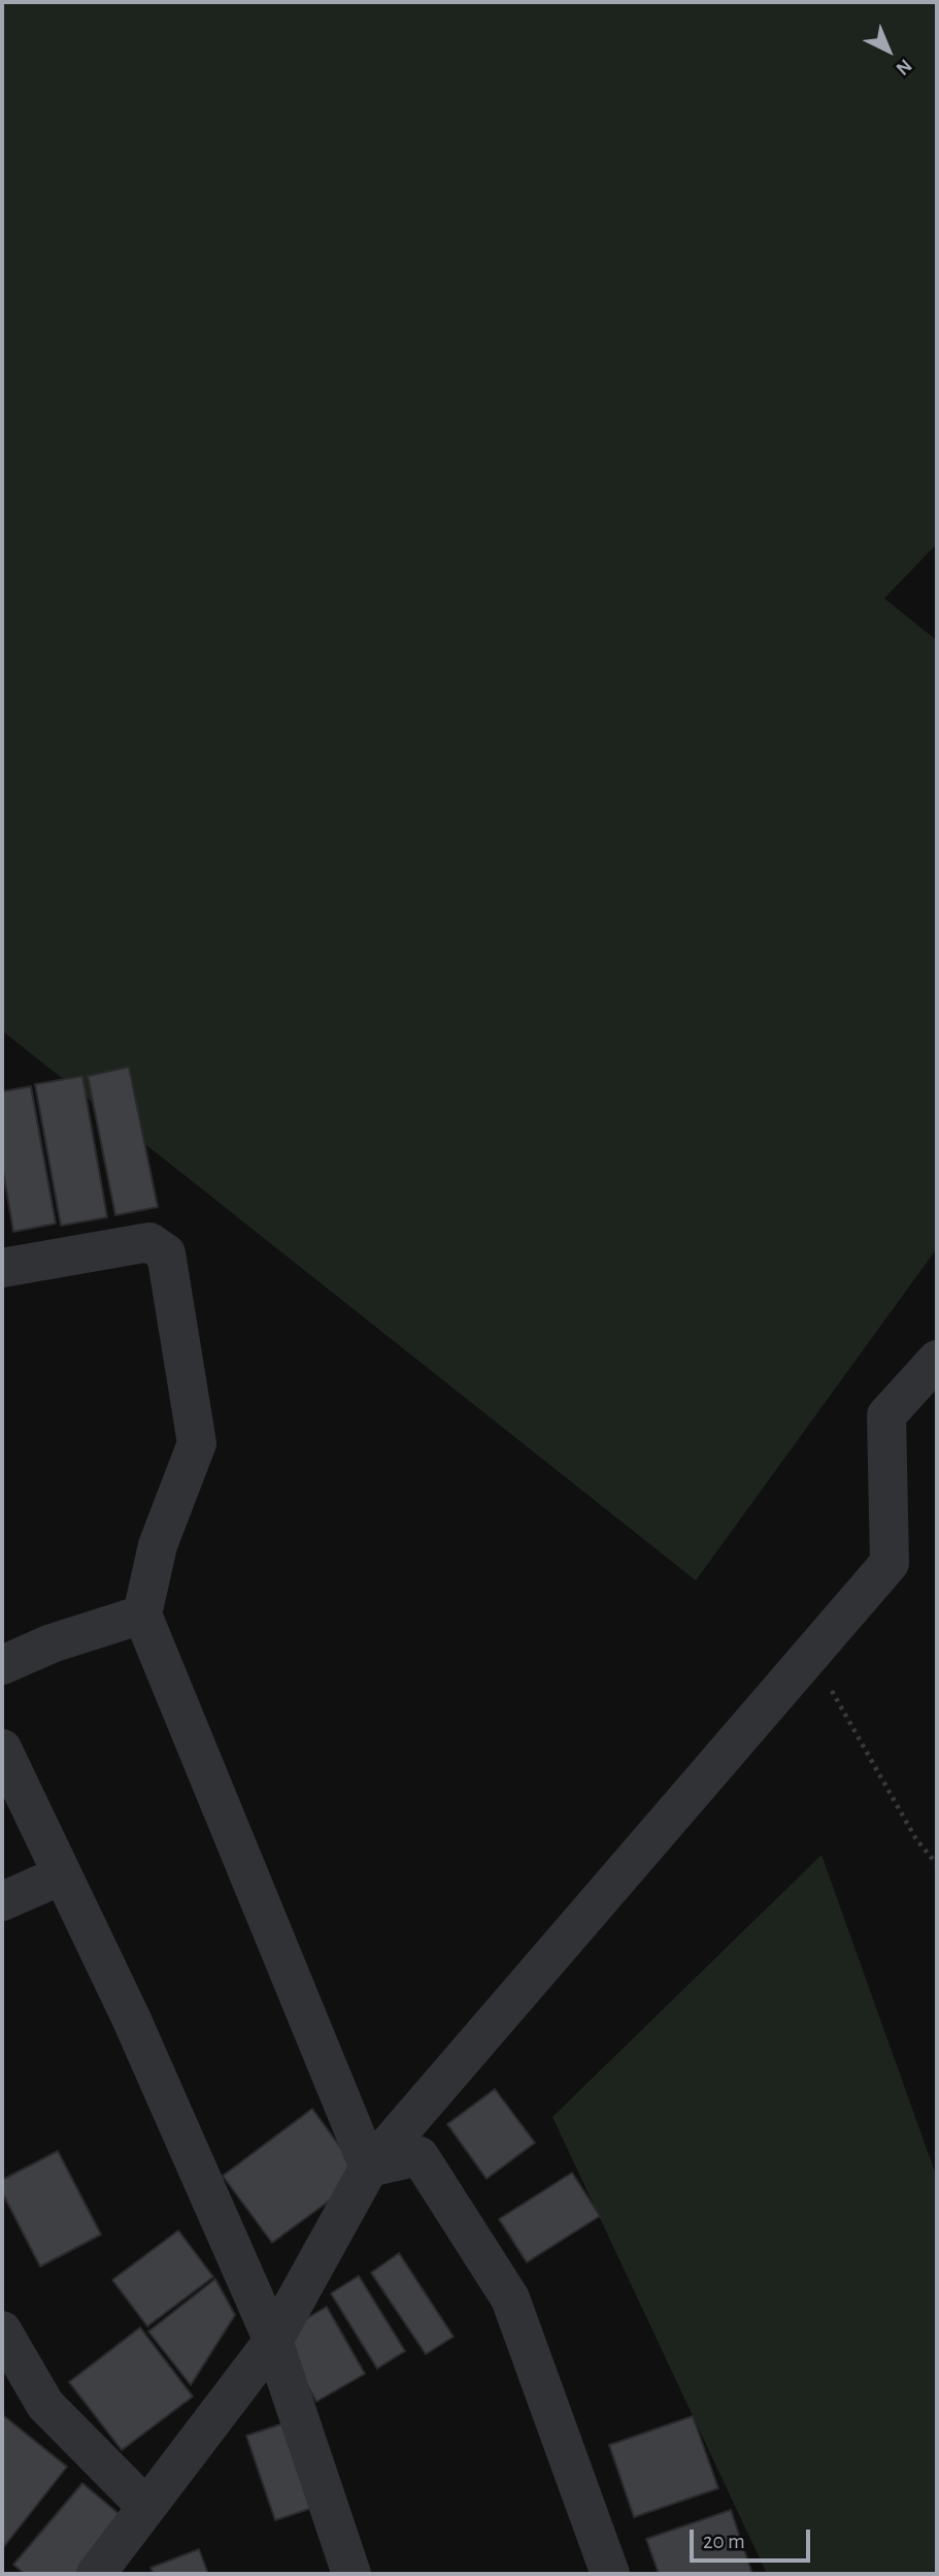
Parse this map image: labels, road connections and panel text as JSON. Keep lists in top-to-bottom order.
{
  "scale_bar": "20 m",
  "north": "bottom right"
}
